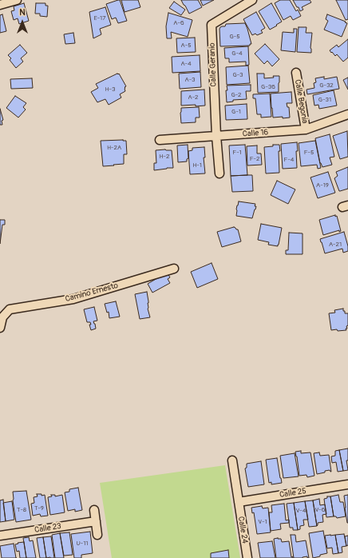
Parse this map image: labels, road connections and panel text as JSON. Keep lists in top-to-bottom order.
{
  "streets": {
    "street": [
      "Calle Geranio",
      "Calle Begonia",
      "Calle 16",
      "Camino Ernesto",
      "Calle 25",
      "Calle 23",
      "Calle 24"
    ]
  },
  "crossings": [
    ["Calle Geranio", "Calle 16"],
    ["Calle Begonia", "Calle 16"],
    ["Calle 25", "Calle 24"]
  ],
  "house_numbers": [
    "E-17",
    "A-6",
    "G-5",
    "A-5",
    "G-4",
    "A-4",
    "G-3",
    "A-3",
    "G-32",
    "G-36",
    "H-3",
    "G-2",
    "A-2",
    "G-31",
    "G-1",
    "H-2A",
    "F-1",
    "F-5",
    "H-2",
    "F-2",
    "F-4",
    "H-1",
    "A-19",
    "A-21",
    "T-9",
    "T-8",
    "V-6",
    "V-4",
    "V-1",
    "U-11"
  ],
  "north": "top"
}
